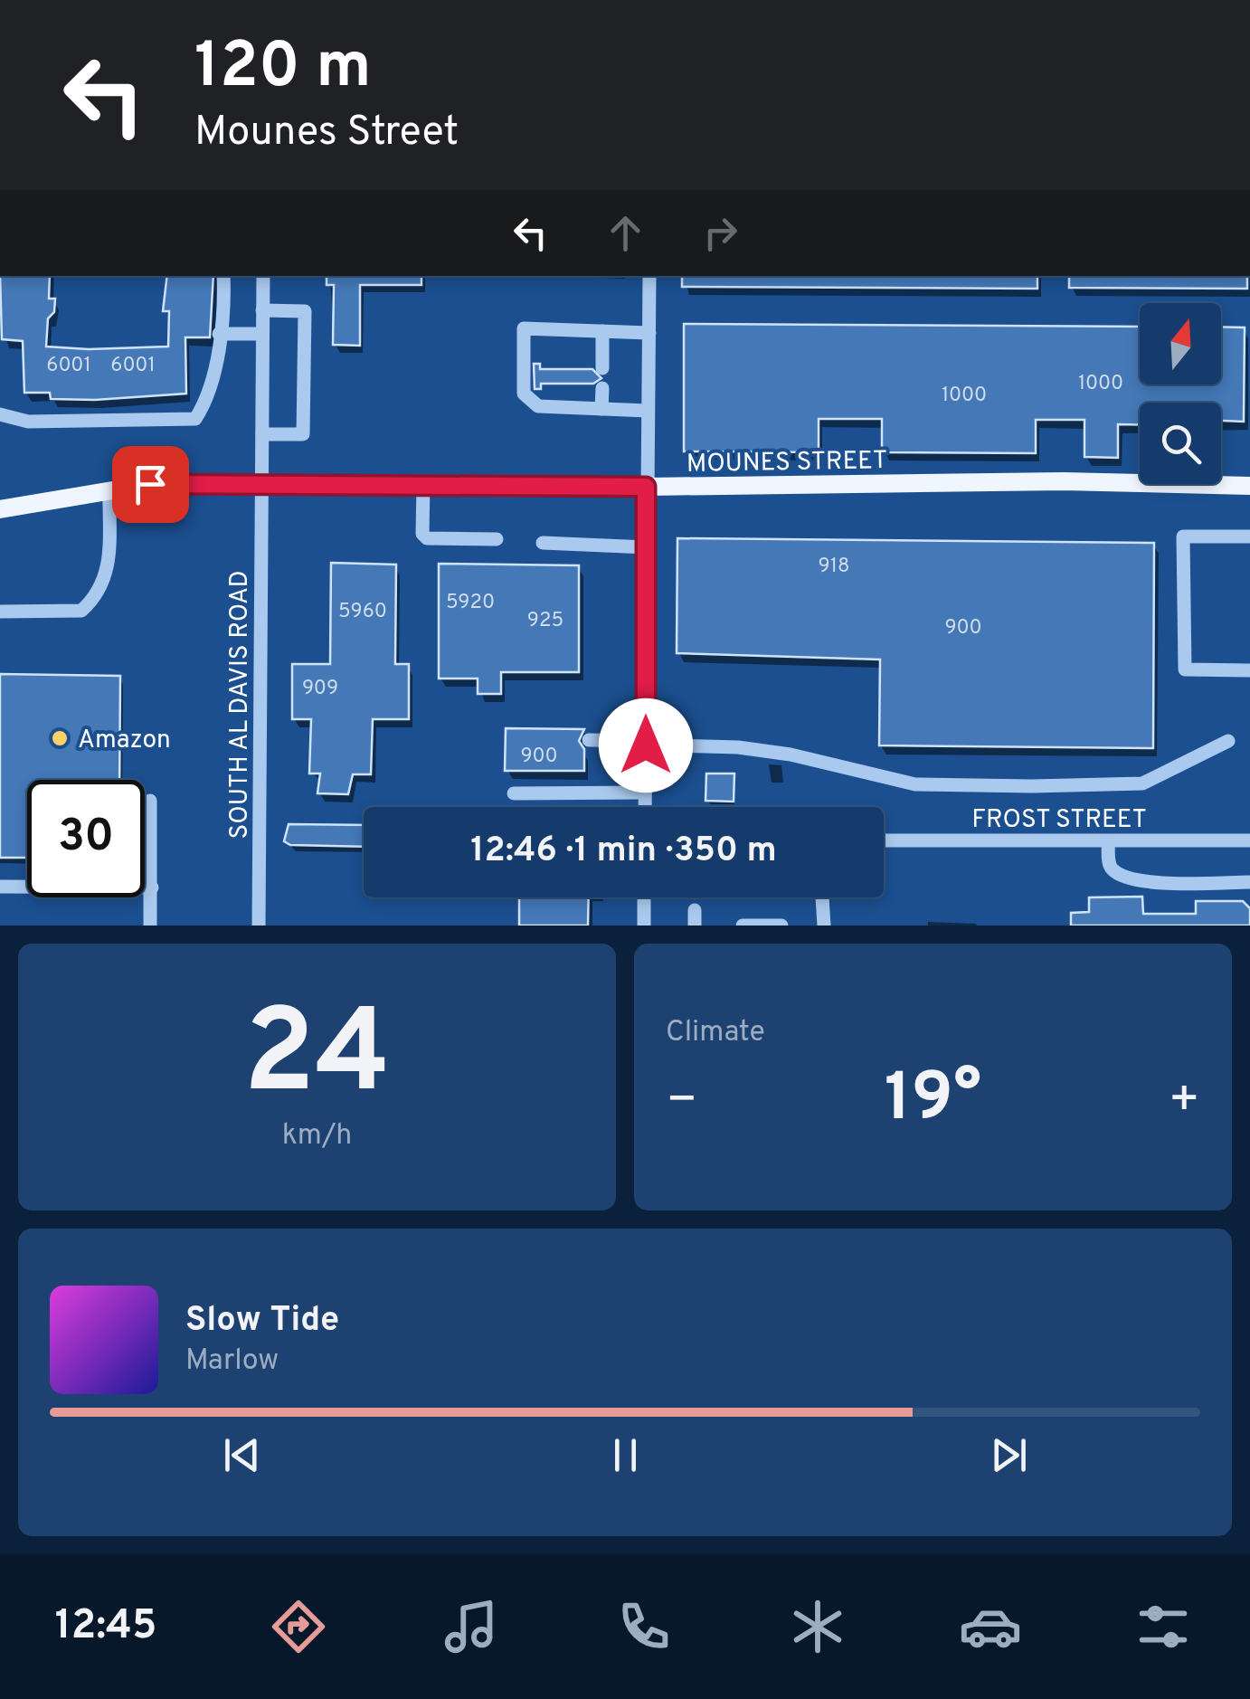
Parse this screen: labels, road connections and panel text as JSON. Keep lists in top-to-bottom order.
{
  "streets": {
    "main road": ["MOUNES STREET"],
    "street": ["SOUTH AL DAVIS ROAD", "FROST STREET"]
  },
  "crossings": [
    ["MOUNES STREET", "SOUTH AL DAVIS ROAD"]
  ],
  "places": ["Amazon"],
  "house_numbers": [
    "6001",
    "6001",
    "1000",
    "1000",
    "918",
    "5920",
    "5960",
    "925",
    "900",
    "909",
    "900"
  ],
  "north": "top",
  "page": {
    "turn": ["120 m", "Mounes Street"],
    "limit": "30",
    "trip": "12:46 · 1 min · 350 m",
    "tile": [
      ["24", "km/h"],
      "Climate"
    ],
    "heat": ["−", "19°", "+"],
    "song": ["Slow Tide", "Marlow"],
    "tabs": "12:45"
  }
}
